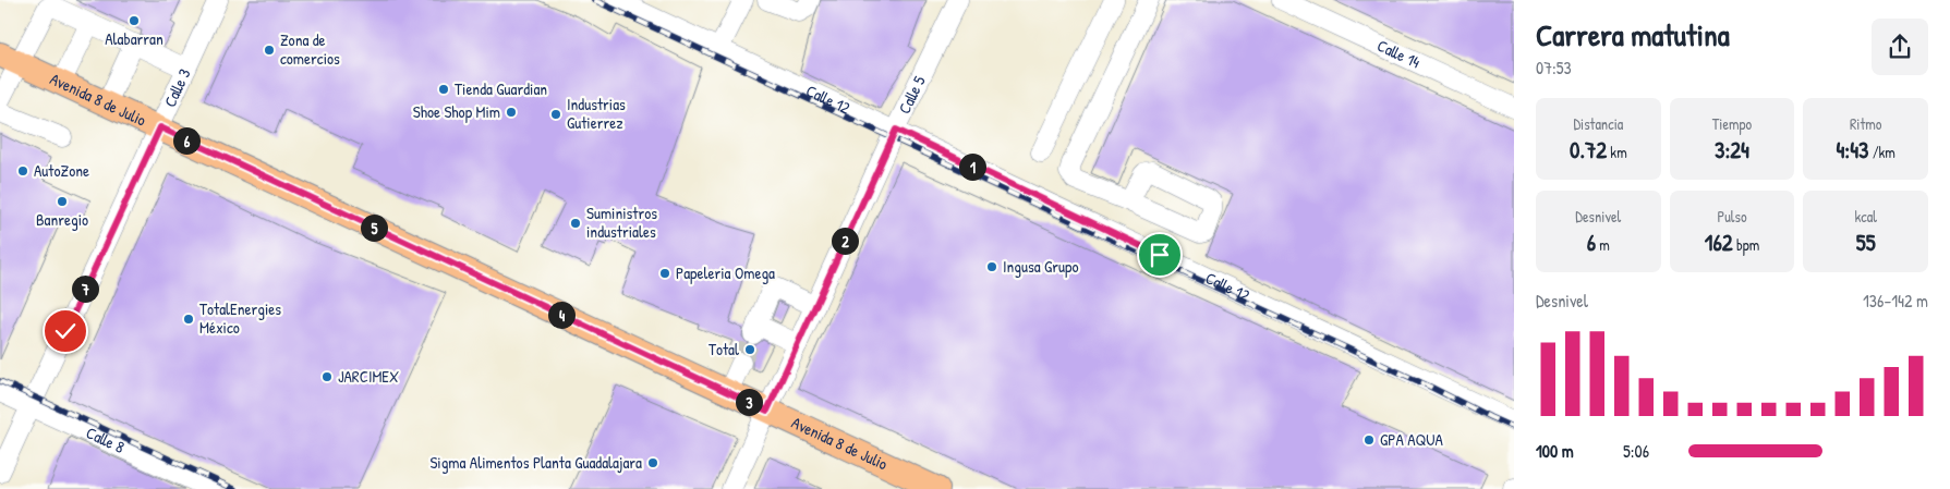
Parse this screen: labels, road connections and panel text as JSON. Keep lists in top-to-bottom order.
{
  "streets": {
    "main road": ["Avenida 8 de Julio"],
    "street": [
      "Calle 14",
      "Calle 3",
      "Calle 5",
      "Calle 12",
      "Calle 8"
    ]
  },
  "crossings": [
    ["Calle 3", "Avenida 8 de Julio"],
    ["Calle 3", "Calle 8"],
    ["Calle 5", "Avenida 8 de Julio"],
    ["Calle 5", "Calle 12"]
  ],
  "places": [
    "Alabarran",
    "Zona de comercios",
    "Tienda Guardian",
    "Shoe Shop Mim",
    "Industrias Gutierrez",
    "AutoZone",
    "Banregio",
    "Suministros industriales",
    "Ingusa Grupo",
    "Papeleria Omega",
    "TotalEnergies México",
    "Total",
    "JARCIMEX",
    "GPA AQUA",
    "Sigma Alimentos Planta Guadalajara"
  ],
  "page": {
    "heading": ["Carrera matutina", "07:53"],
    "stats": [
      ["Distancia", "0.72 km"],
      ["Tiempo", "3:24"],
      ["Ritmo", "4:43 /km"],
      ["Desnivel", "6 m"],
      ["Pulso", "162 bpm"],
      ["kcal", "55"]
    ],
    "pins": [
      "6",
      "1",
      "5",
      "2",
      "7",
      "4",
      "3"
    ],
    "chart": ["Desnivel", "136–142 m"],
    "list": [
      {
        "name": "100 m",
        "note": "5:06"
      }
    ]
  }
}
